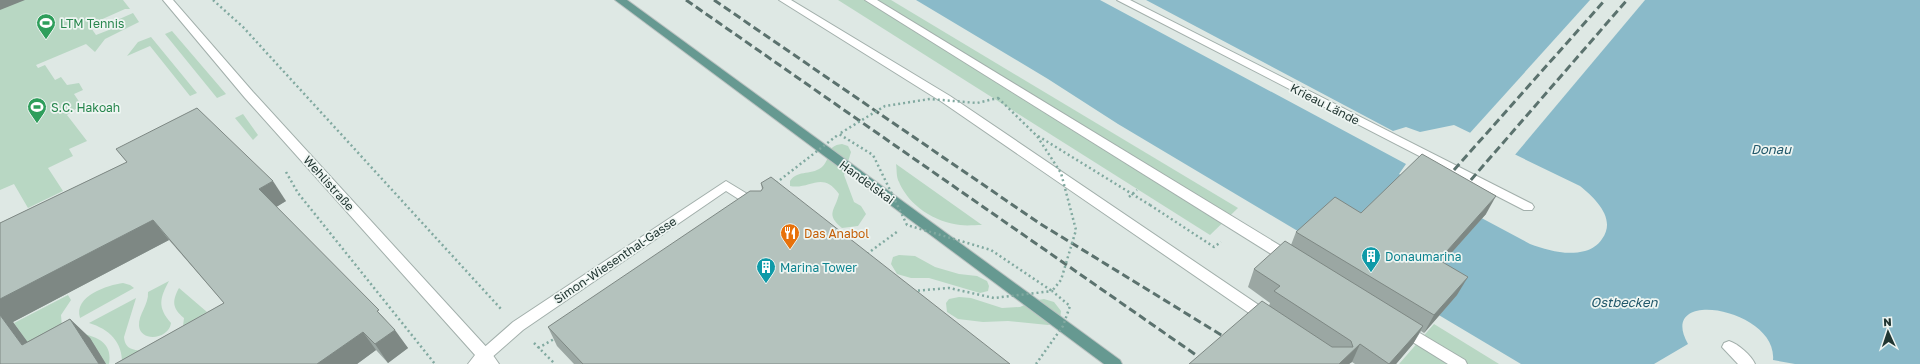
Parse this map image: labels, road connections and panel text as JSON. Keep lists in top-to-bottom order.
{
  "streets": {
    "main road": ["Handelskai"],
    "street": ["Krieau Lände", "Wehlistraße", "Simon-Wiesenthal-Gasse"]
  },
  "crossings": [
    ["Wehlistraße", "Simon-Wiesenthal-Gasse"]
  ],
  "water": ["Donau", "Ostbecken"],
  "places": {
    "sports": ["LTM Tennis", "S.C. Hakoah"],
    "restaurant": ["Das Anabol"],
    "building": ["Donaumarina", "Marina Tower"]
  },
  "north": "top"
}
